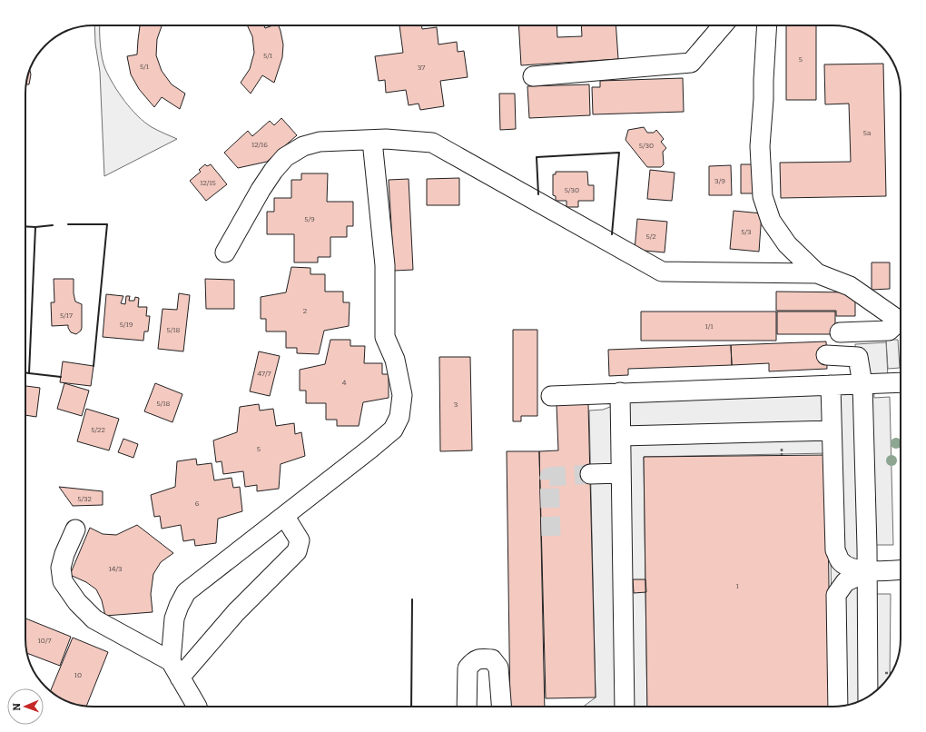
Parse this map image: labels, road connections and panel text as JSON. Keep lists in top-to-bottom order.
{
  "house_numbers": [
    "5/1",
    "5",
    "5/1",
    "37",
    "5a",
    "12/16",
    "5/30",
    "3/9",
    "12/15",
    "5/30",
    "5/9",
    "5/3",
    "5/2",
    "2",
    "5/17",
    "5/19",
    "1/1",
    "5/18",
    "47/7",
    "4",
    "5/18",
    "3",
    "5/22",
    "5",
    "5/32",
    "6",
    "14/3",
    "1",
    "10/7",
    "10"
  ],
  "north": "left"
}
